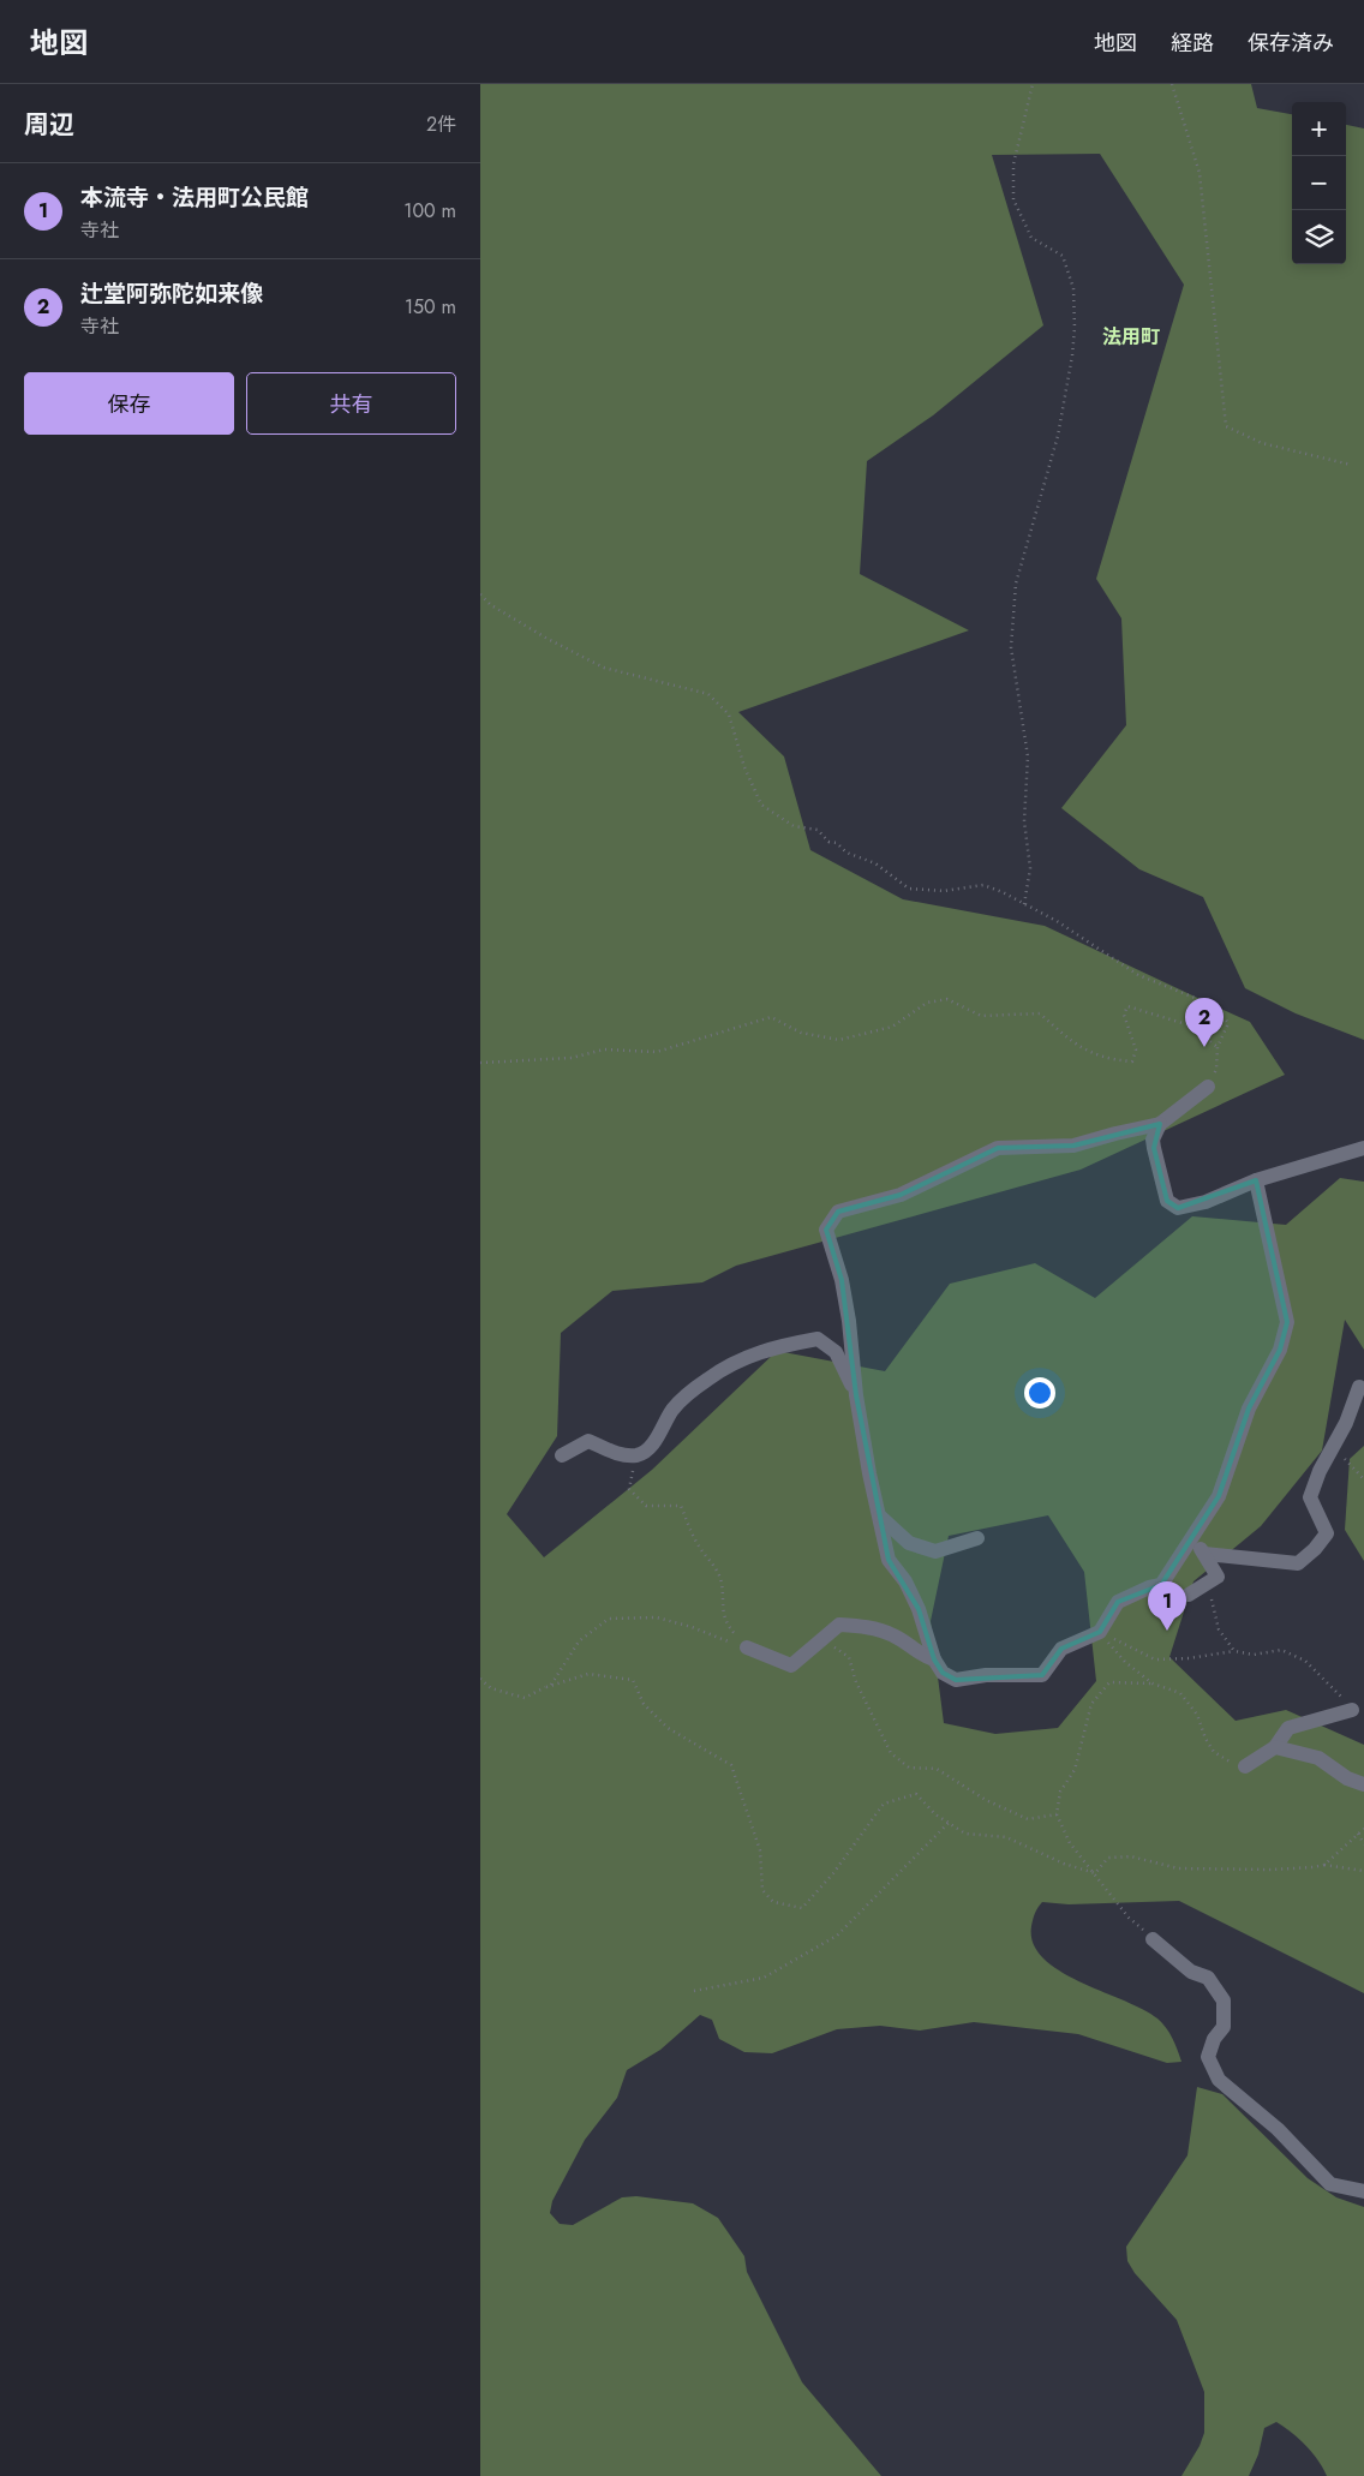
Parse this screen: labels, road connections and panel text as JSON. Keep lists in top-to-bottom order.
{
  "districts": ["法用町"],
  "page": {
    "header": "地図",
    "nav": ["地図", "経路", "保存済み"],
    "heading": ["周辺", "2件"],
    "map_buttons": ["+", "−"],
    "list": [
      {
        "mark": "1",
        "name": "本流寺・法用町公民館",
        "note": "寺社",
        "value": "100 m"
      },
      {
        "mark": "2",
        "name": "辻堂阿弥陀如来像",
        "note": "寺社",
        "value": "150 m"
      }
    ],
    "buttons": ["保存", "共有"],
    "pins": ["2", "1"]
  }
}
